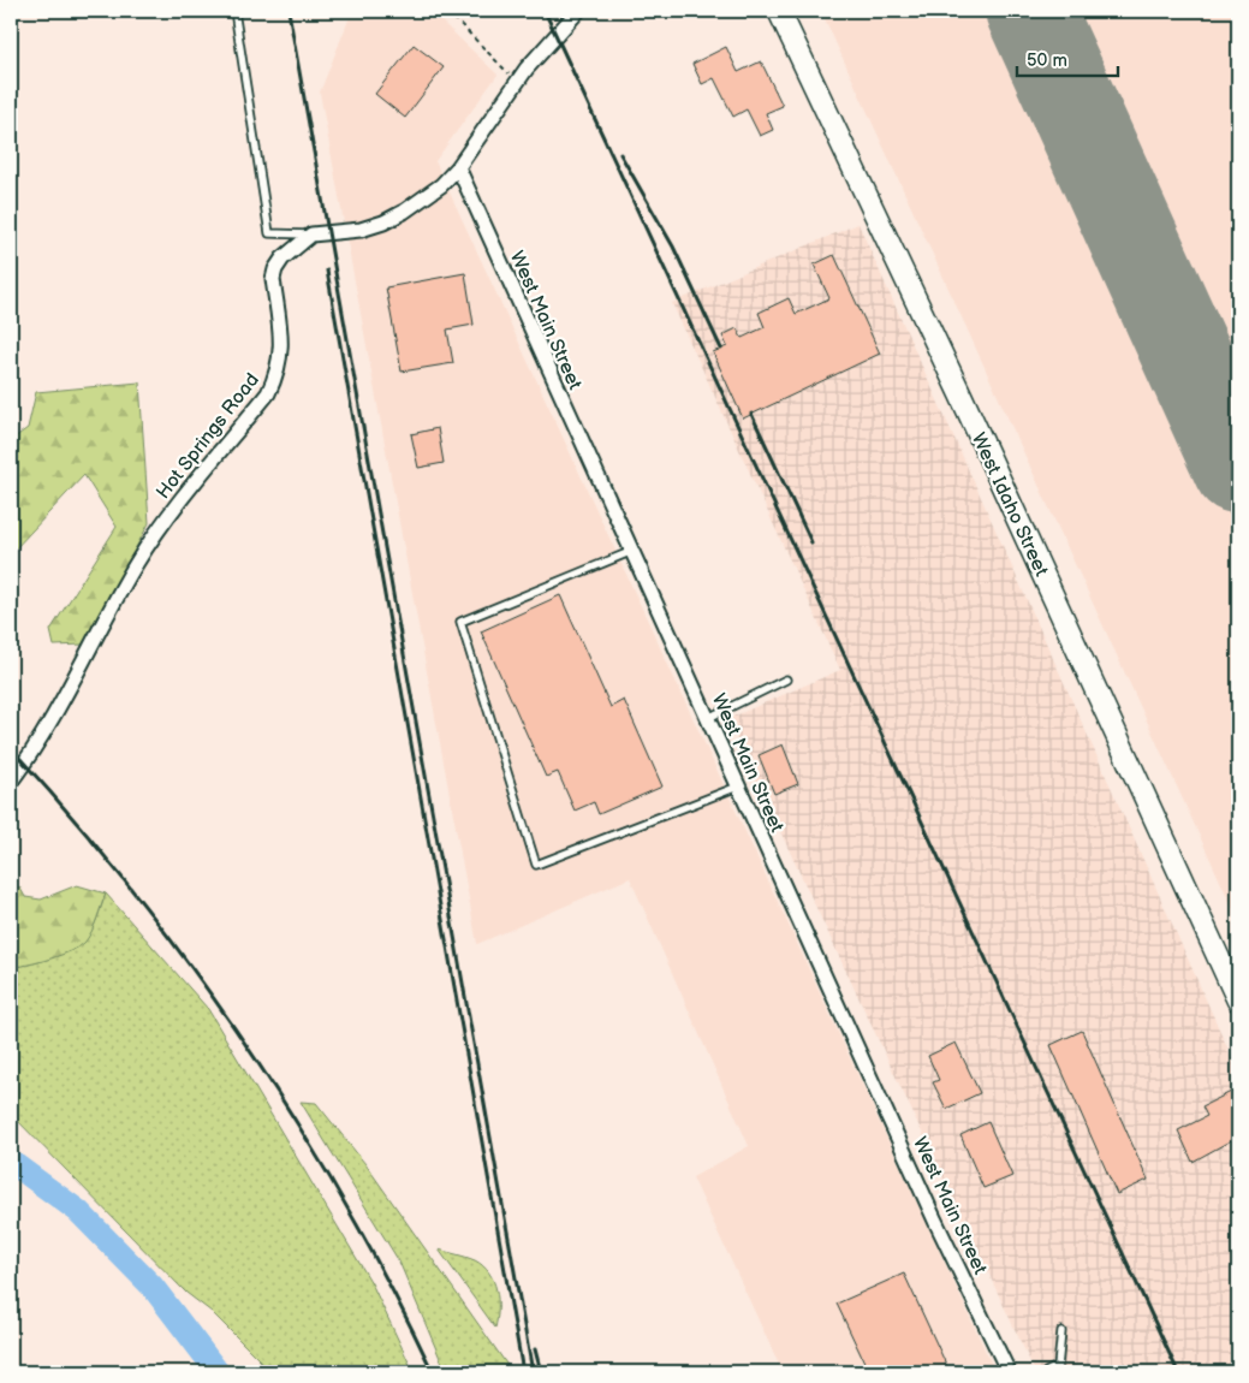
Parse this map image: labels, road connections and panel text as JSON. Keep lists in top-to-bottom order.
{
  "streets": {
    "main road": ["West Idaho Street"],
    "street": ["West Main Street", "Hot Springs Road"]
  },
  "scale_bar": "50 m"
}
